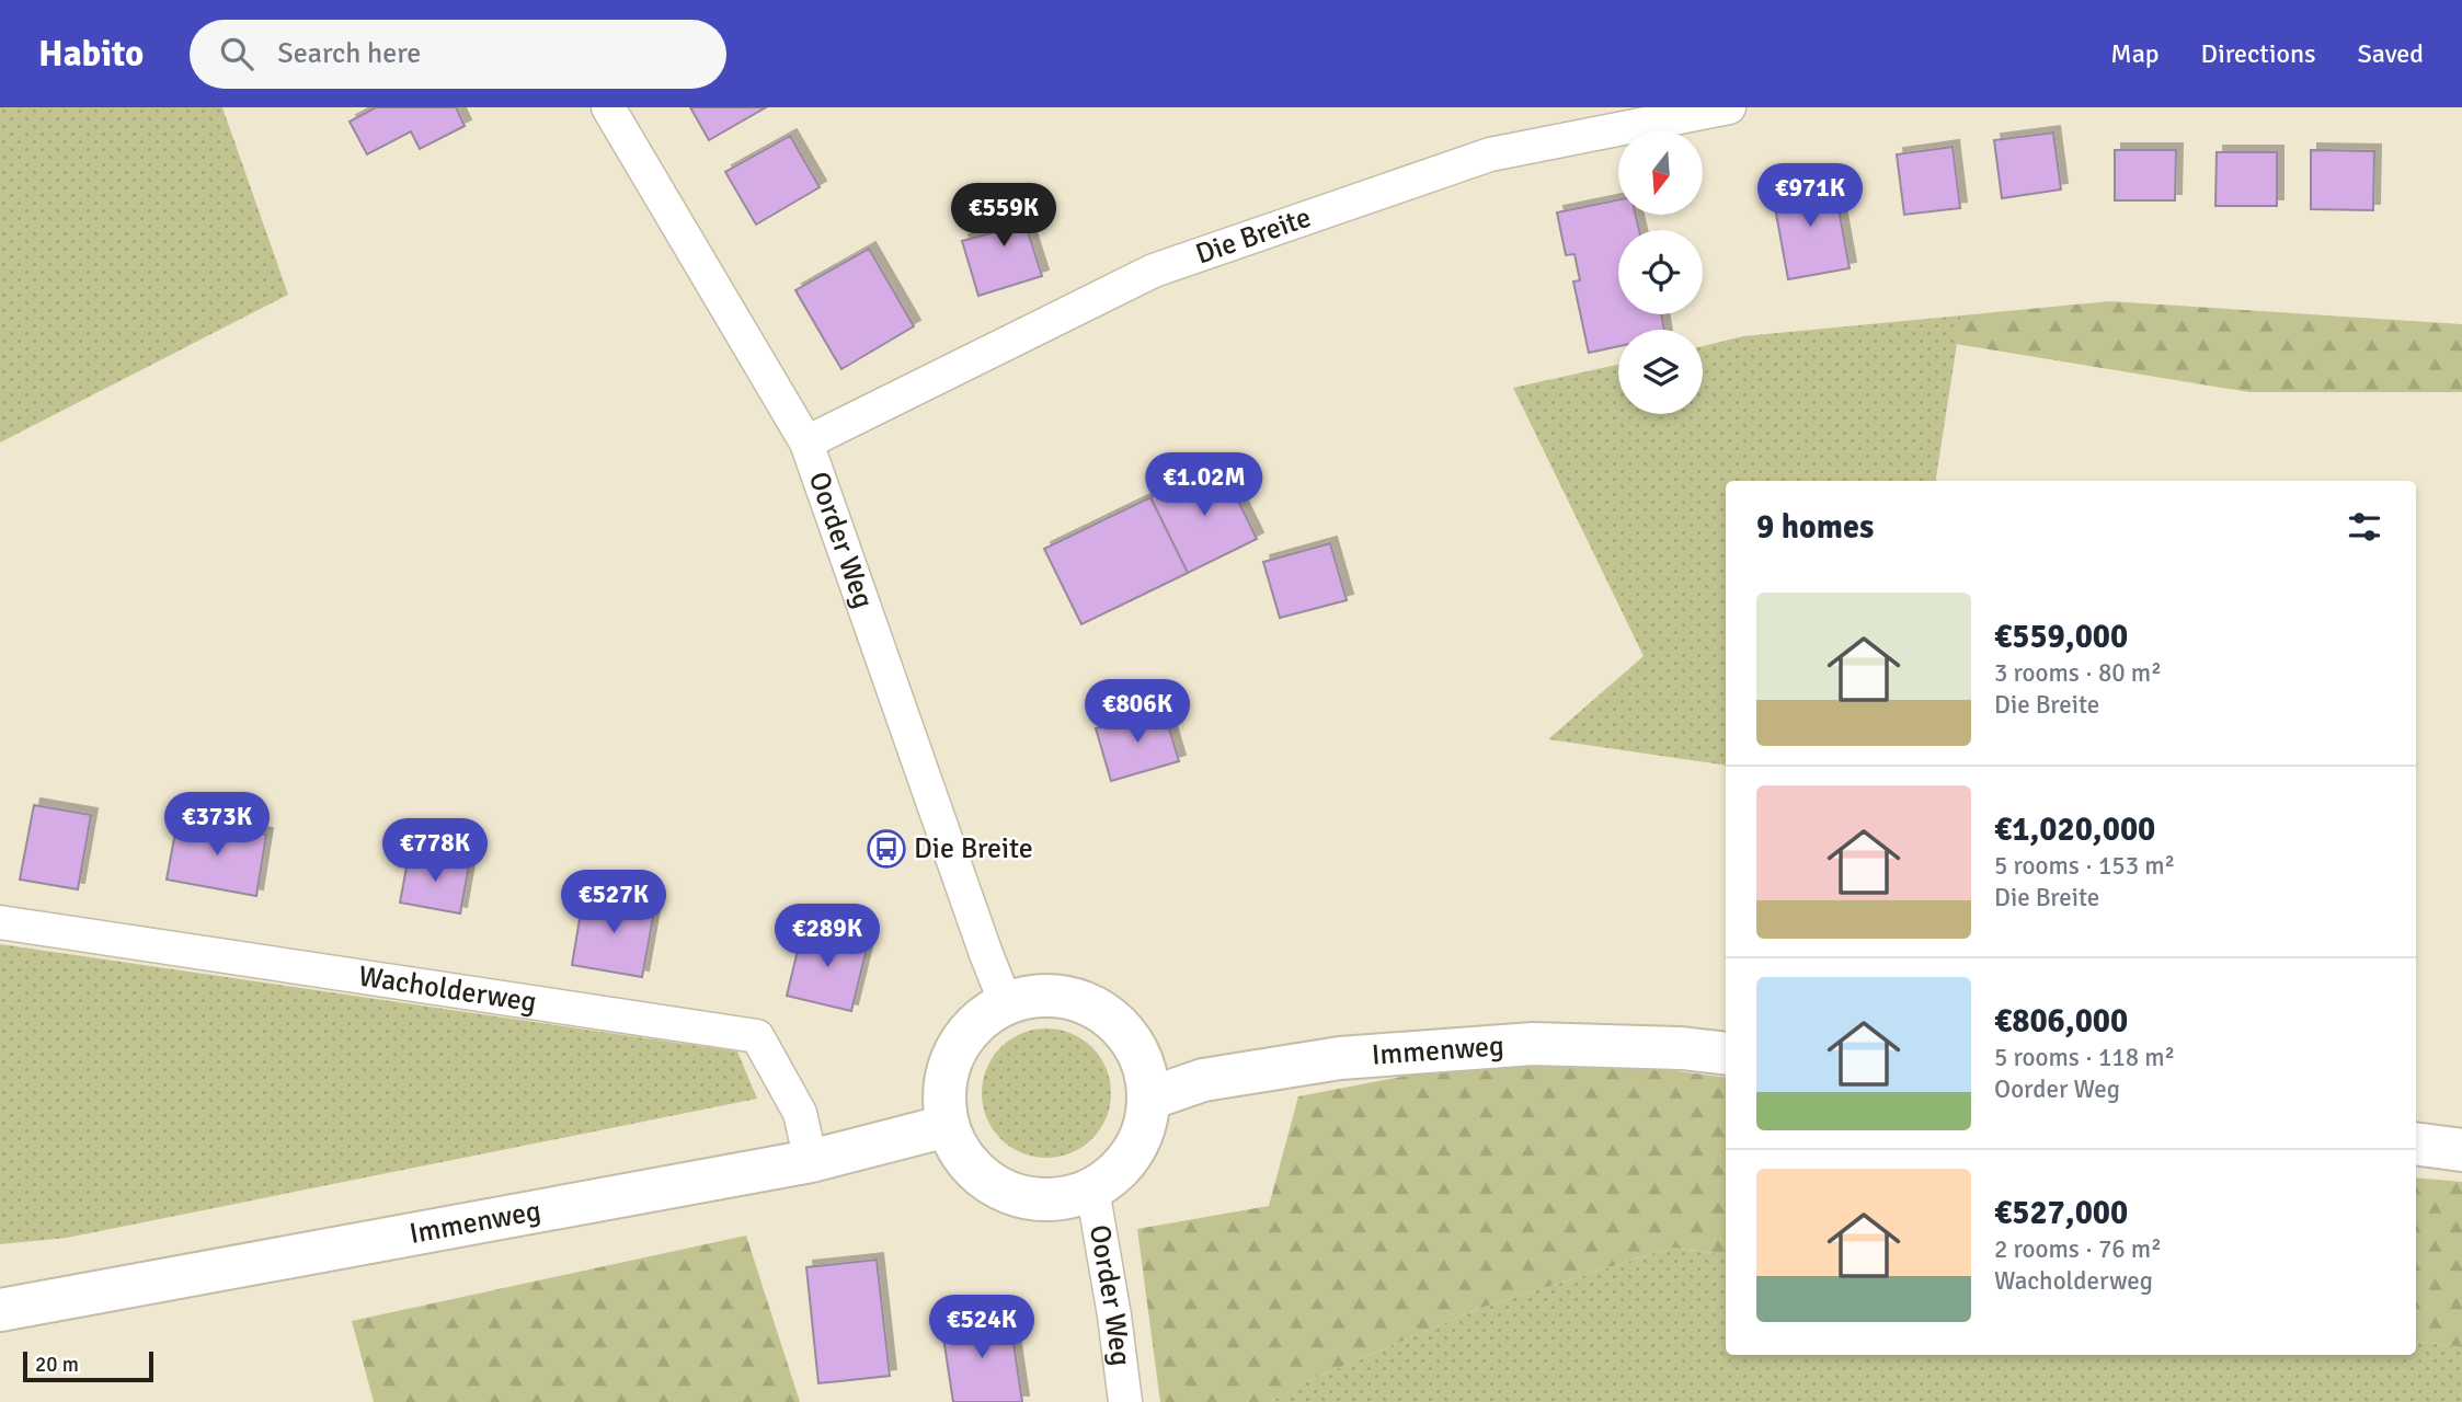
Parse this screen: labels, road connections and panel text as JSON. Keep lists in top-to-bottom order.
{
  "streets": {
    "street": [
      "Die Breite",
      "Oorder Weg",
      "Wacholderweg",
      "Immenweg"
    ]
  },
  "crossings": [
    ["Die Breite", "Oorder Weg"],
    ["Oorder Weg", "Immenweg"],
    ["Wacholderweg", "Immenweg"]
  ],
  "places": {
    "bus stop": ["Die Breite"]
  },
  "scale_bar": "20 m",
  "north": "bottom",
  "page": {
    "header": "Habito",
    "search": "Search here",
    "nav": ["Map", "Directions", "Saved"],
    "price": [
      "€971K",
      "€559K",
      "€1.02M",
      "€806K",
      "€373K",
      "€778K",
      "€527K",
      "€289K",
      "€524K"
    ],
    "heading": "9 homes",
    "list": [
      {
        "name": "€559,000",
        "note": "3 rooms · 80 m² · Die Breite"
      },
      {
        "name": "€1,020,000",
        "note": "5 rooms · 153 m² · Die Breite"
      },
      {
        "name": "€806,000",
        "note": "5 rooms · 118 m² · Oorder Weg"
      },
      {
        "name": "€527,000",
        "note": "2 rooms · 76 m² · Wacholderweg"
      }
    ],
    "scale": "20 m"
  }
}
